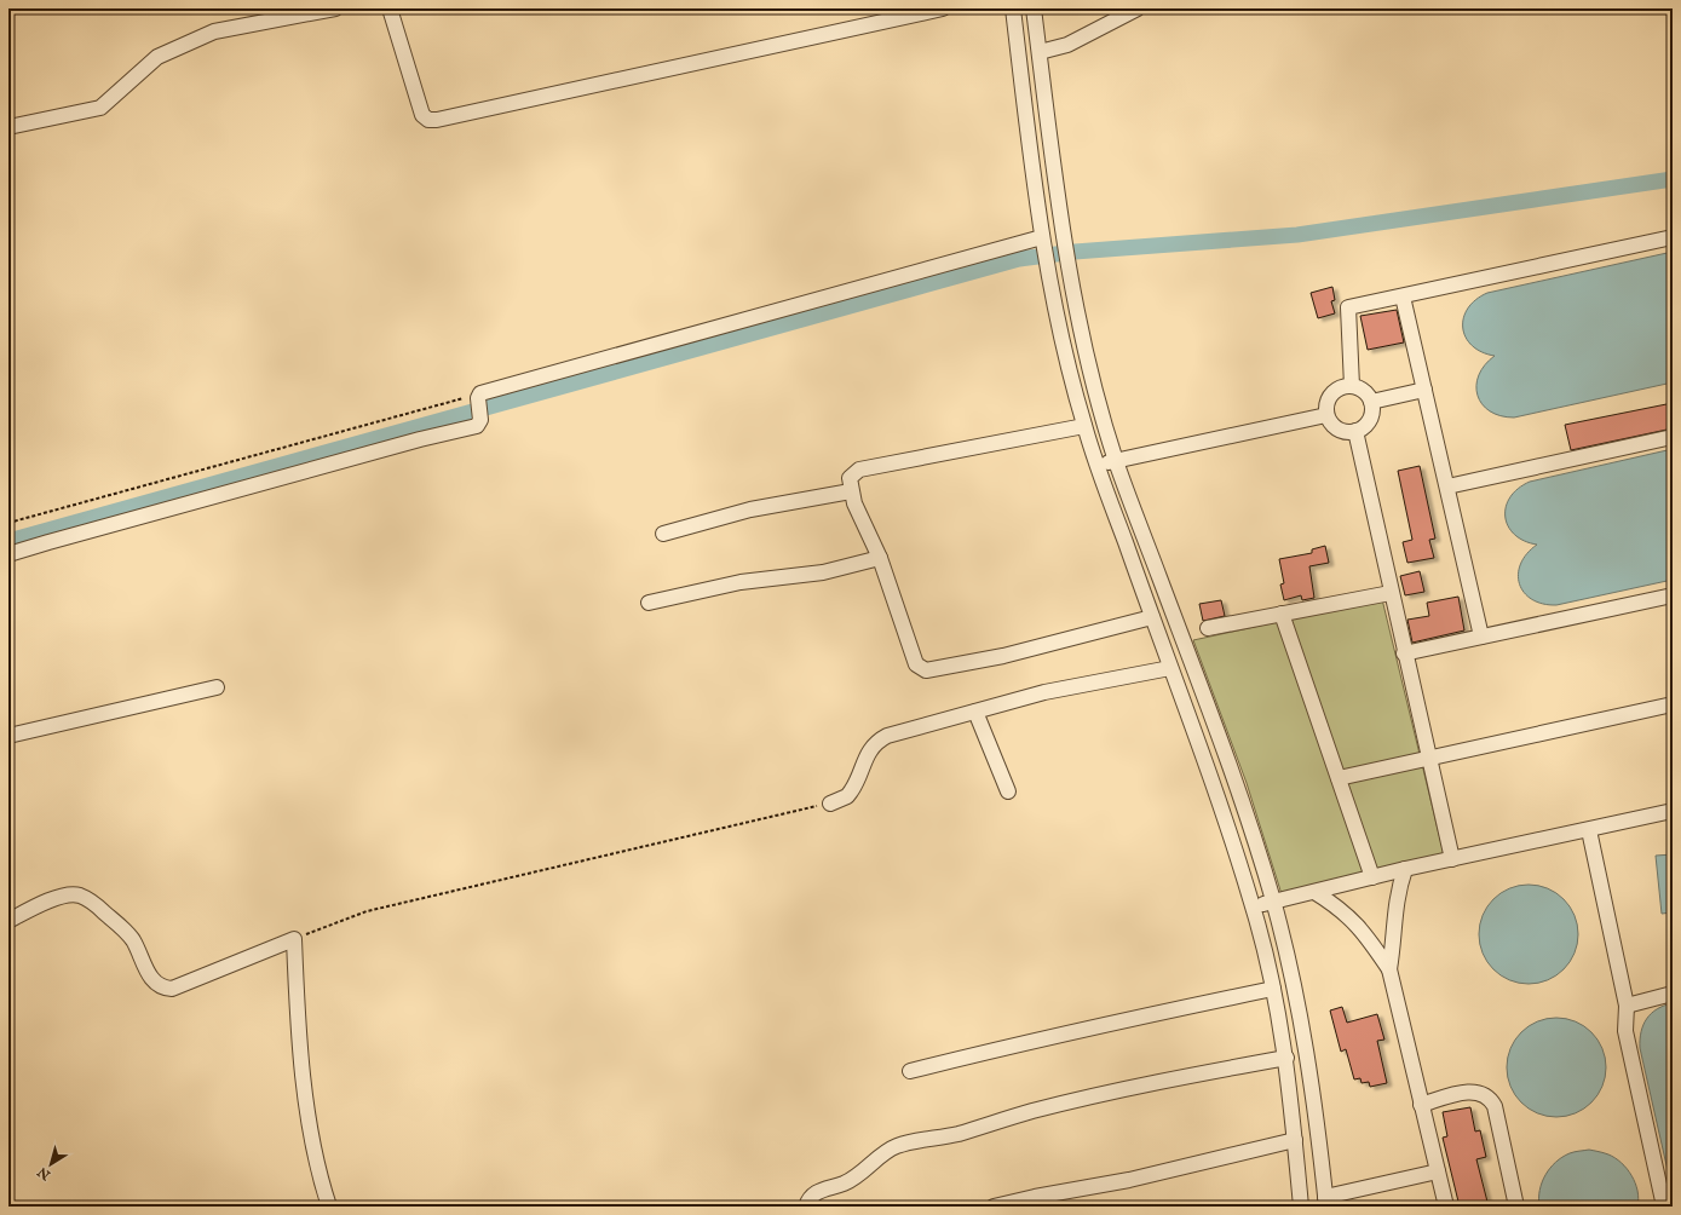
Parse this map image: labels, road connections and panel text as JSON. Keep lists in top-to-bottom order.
{
  "north": "bottom left"
}
